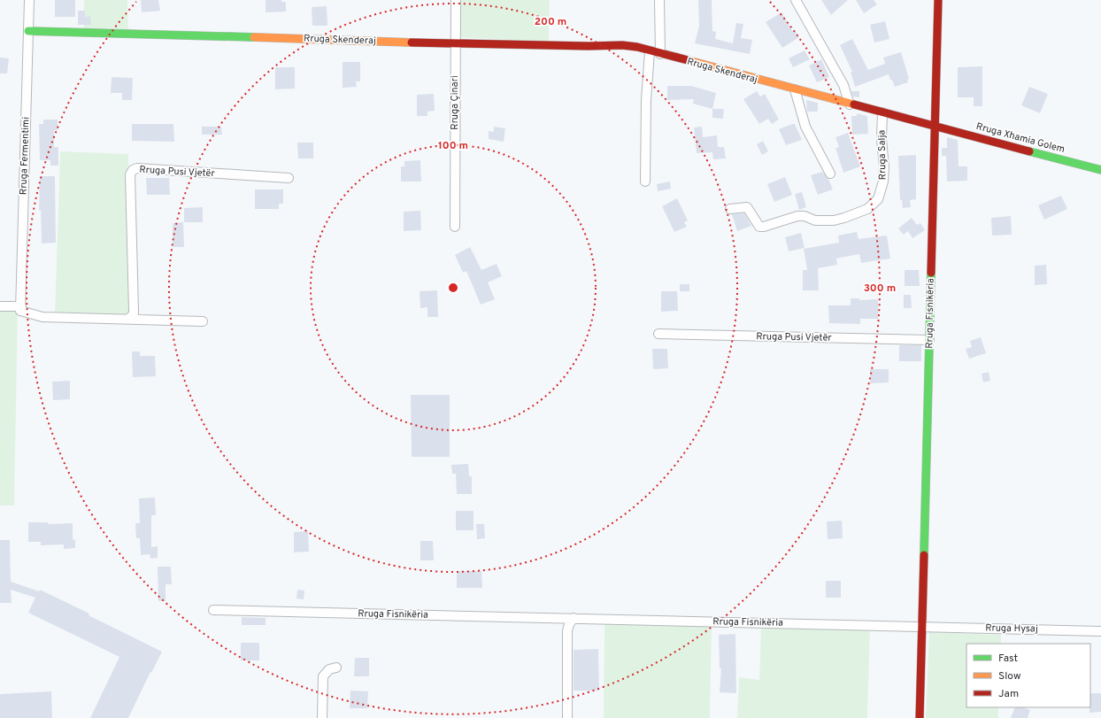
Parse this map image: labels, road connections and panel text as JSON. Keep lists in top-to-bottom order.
{
  "streets": {
    "street": [
      "Rruga Skenderaj",
      "Rruga Çinari",
      "Rruga Xhamia Golem",
      "Rruga Salja",
      "Rruga Fermentimi",
      "Rruga Pusi Vjetër",
      "Rruga Fisnikëria",
      "Rruga Hysaj"
    ]
  },
  "crossings": [
    ["Rruga Skenderaj", "Rruga Çinari"],
    ["Rruga Skenderaj", "Rruga Xhamia Golem"],
    ["Rruga Skenderaj", "Rruga Salja"],
    ["Rruga Skenderaj", "Rruga Fermentimi"],
    ["Rruga Skenderaj", "Rruga Fisnikëria"],
    ["Rruga Xhamia Golem", "Rruga Fisnikëria"],
    ["Rruga Pusi Vjetër", "Rruga Fisnikëria"],
    ["Rruga Fisnikëria", "Rruga Hysaj"]
  ],
  "legend": ["Fast", "Slow", "Jam"],
  "rings": ["200 m", "100 m", "300 m"]
}
